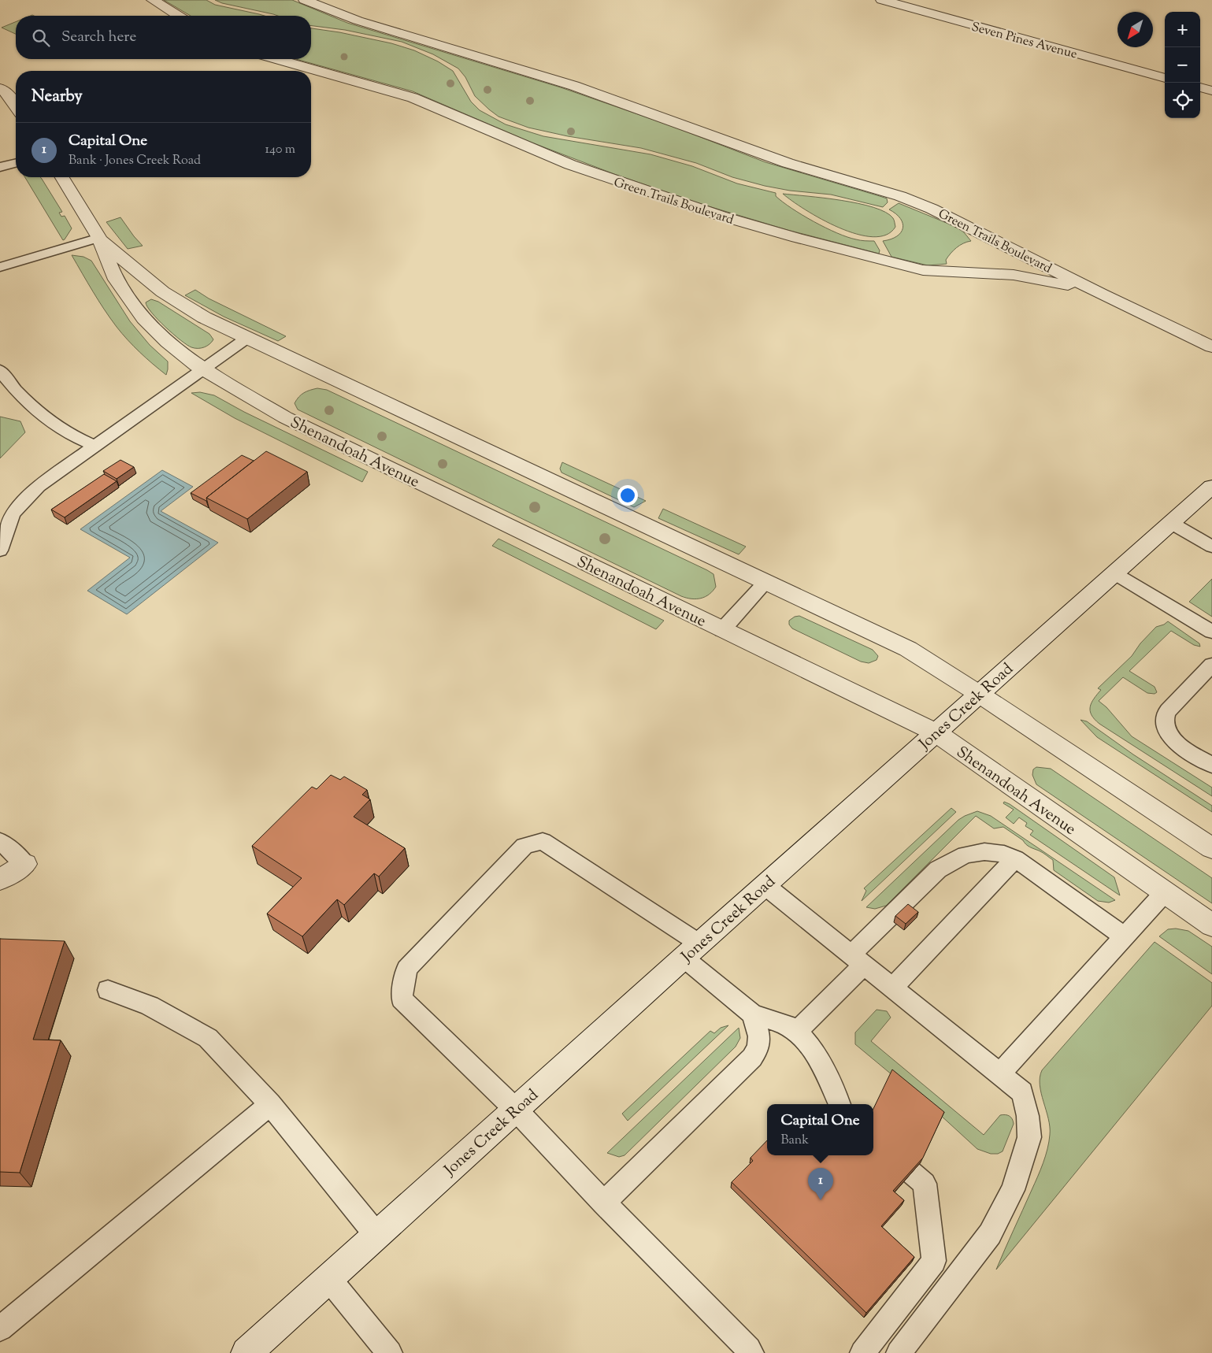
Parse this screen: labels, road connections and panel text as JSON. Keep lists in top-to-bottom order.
{
  "streets": {
    "street": [
      "Seven Pines Avenue",
      "Green Trails Boulevard",
      "Shenandoah Avenue",
      "Jones Creek Road"
    ]
  },
  "crossings": [
    ["Shenandoah Avenue", "Jones Creek Road"]
  ],
  "north": "bottom left",
  "page": {
    "map_buttons": ["+", "−"],
    "search": "Search here",
    "heading": "Nearby",
    "list": [
      {
        "mark": "1",
        "name": "Capital One",
        "note": "Bank · Jones Creek Road",
        "value": "140 m"
      }
    ],
    "popup": ["Capital One", "Bank"],
    "pins": "1"
  }
}
